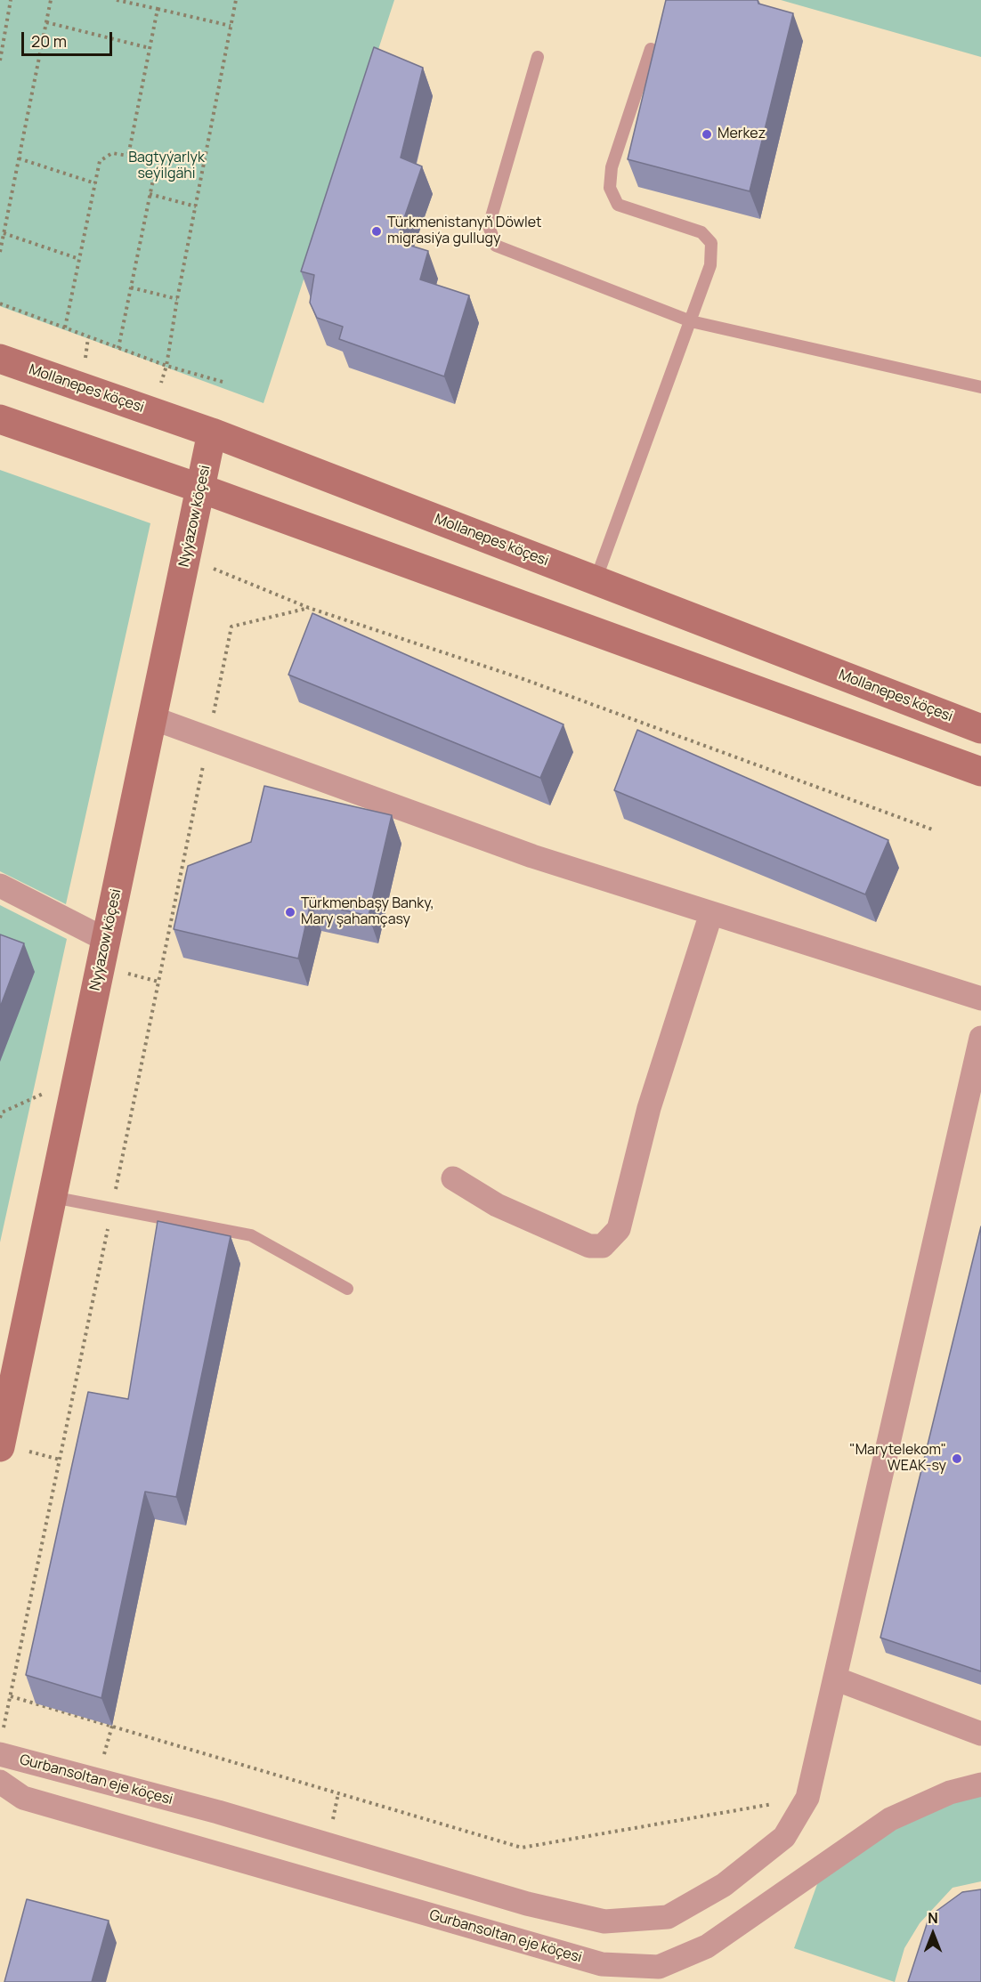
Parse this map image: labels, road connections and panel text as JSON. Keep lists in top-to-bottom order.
{
  "streets": {
    "street": ["Mollanepes köçesi", "Nyýazow köçesi", "Gurbansoltan eje köçesi"]
  },
  "crossings": [
    ["Mollanepes köçesi", "Nyýazow köçesi"]
  ],
  "parks": ["Bagtyýarlyk seýilgähi"],
  "places": [
    "Merkez",
    "Türkmenistanyň Döwlet migrasiýa gullugy",
    "Türkmenbaşy Banky, Mary şahamçasy",
    "\"Marytelekom\" WEAK-sy"
  ],
  "scale_bar": "20 m",
  "north": "top"
}
